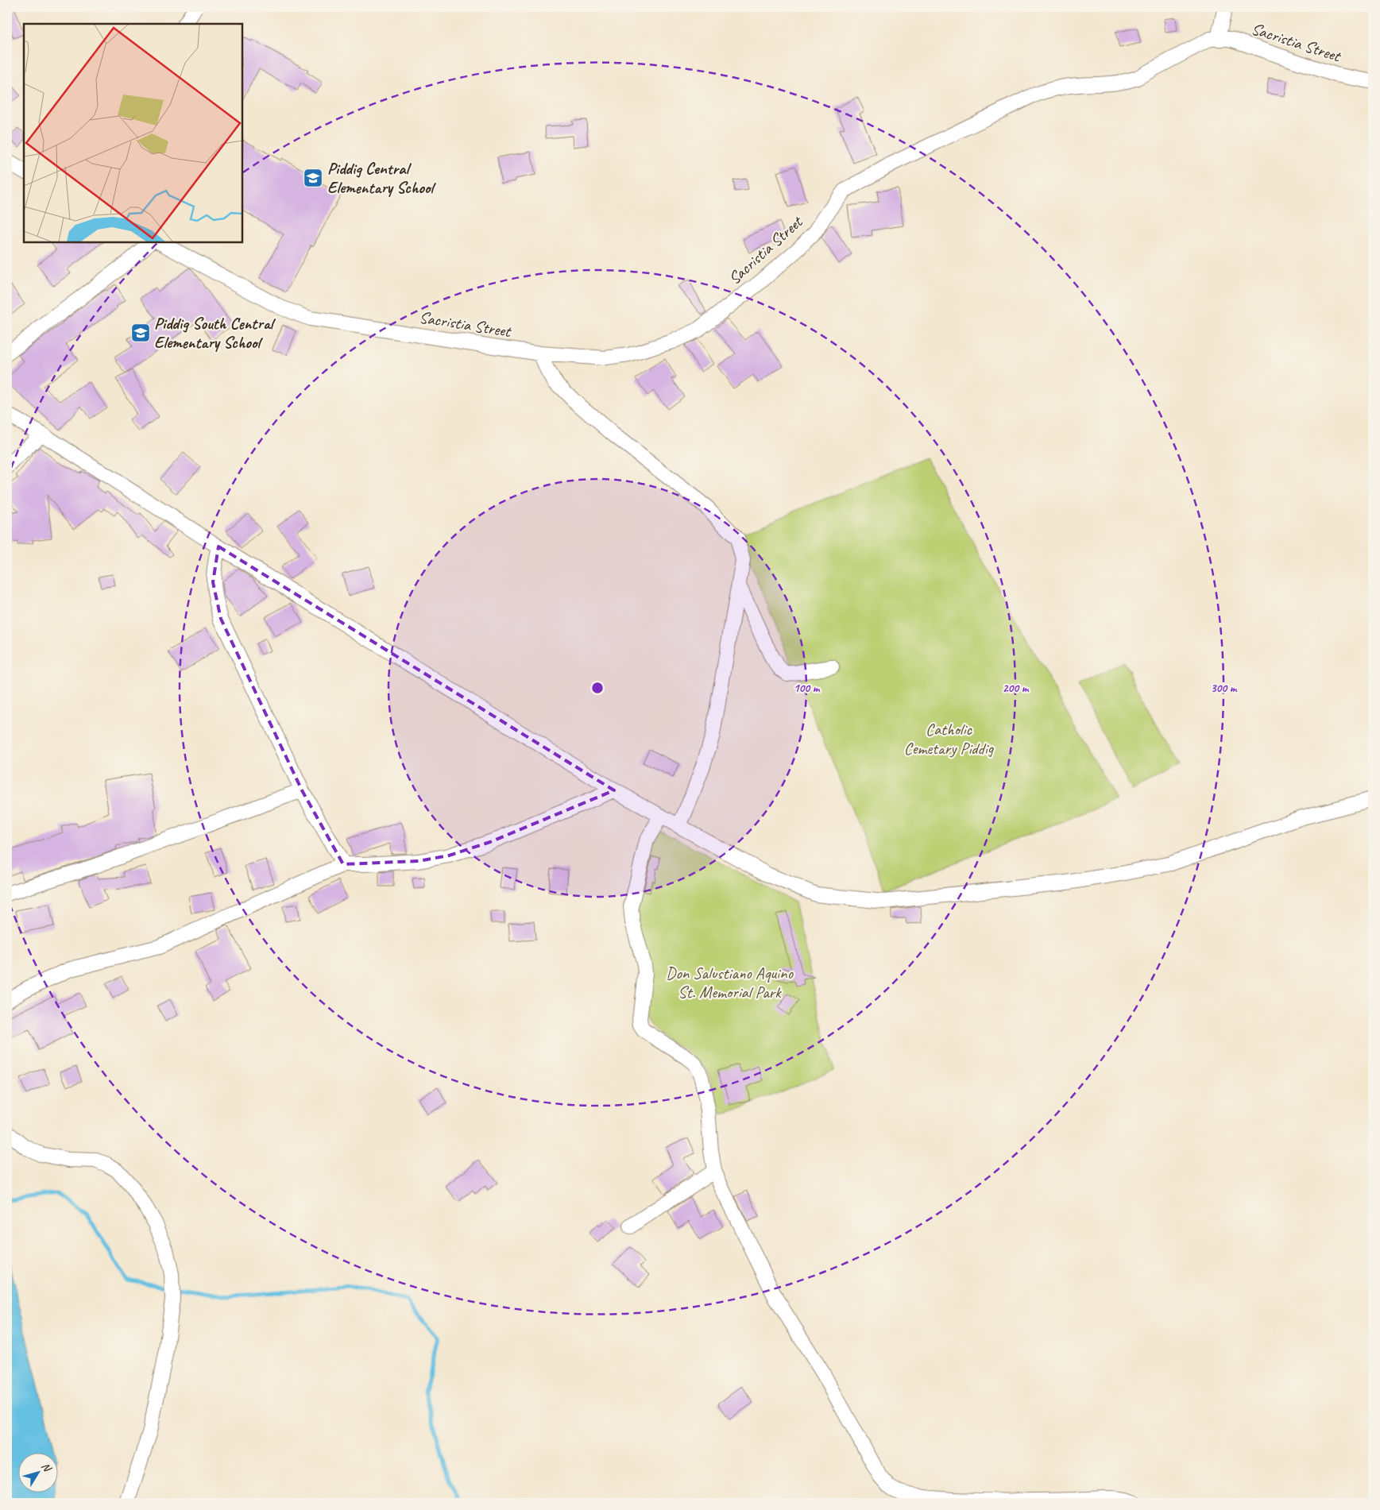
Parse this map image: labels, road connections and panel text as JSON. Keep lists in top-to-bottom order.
{
  "streets": {
    "street": ["Sacristia Street"]
  },
  "parks": ["Catholic Cemetary Piddig", "Don Salustiano Aquino St. Memorial Park"],
  "places": {
    "school or university": ["Piddig Central Elementary School", "Piddig South Central Elementary School"]
  },
  "north": "top right",
  "rings": ["100 m", "200 m", "300 m"]
}
